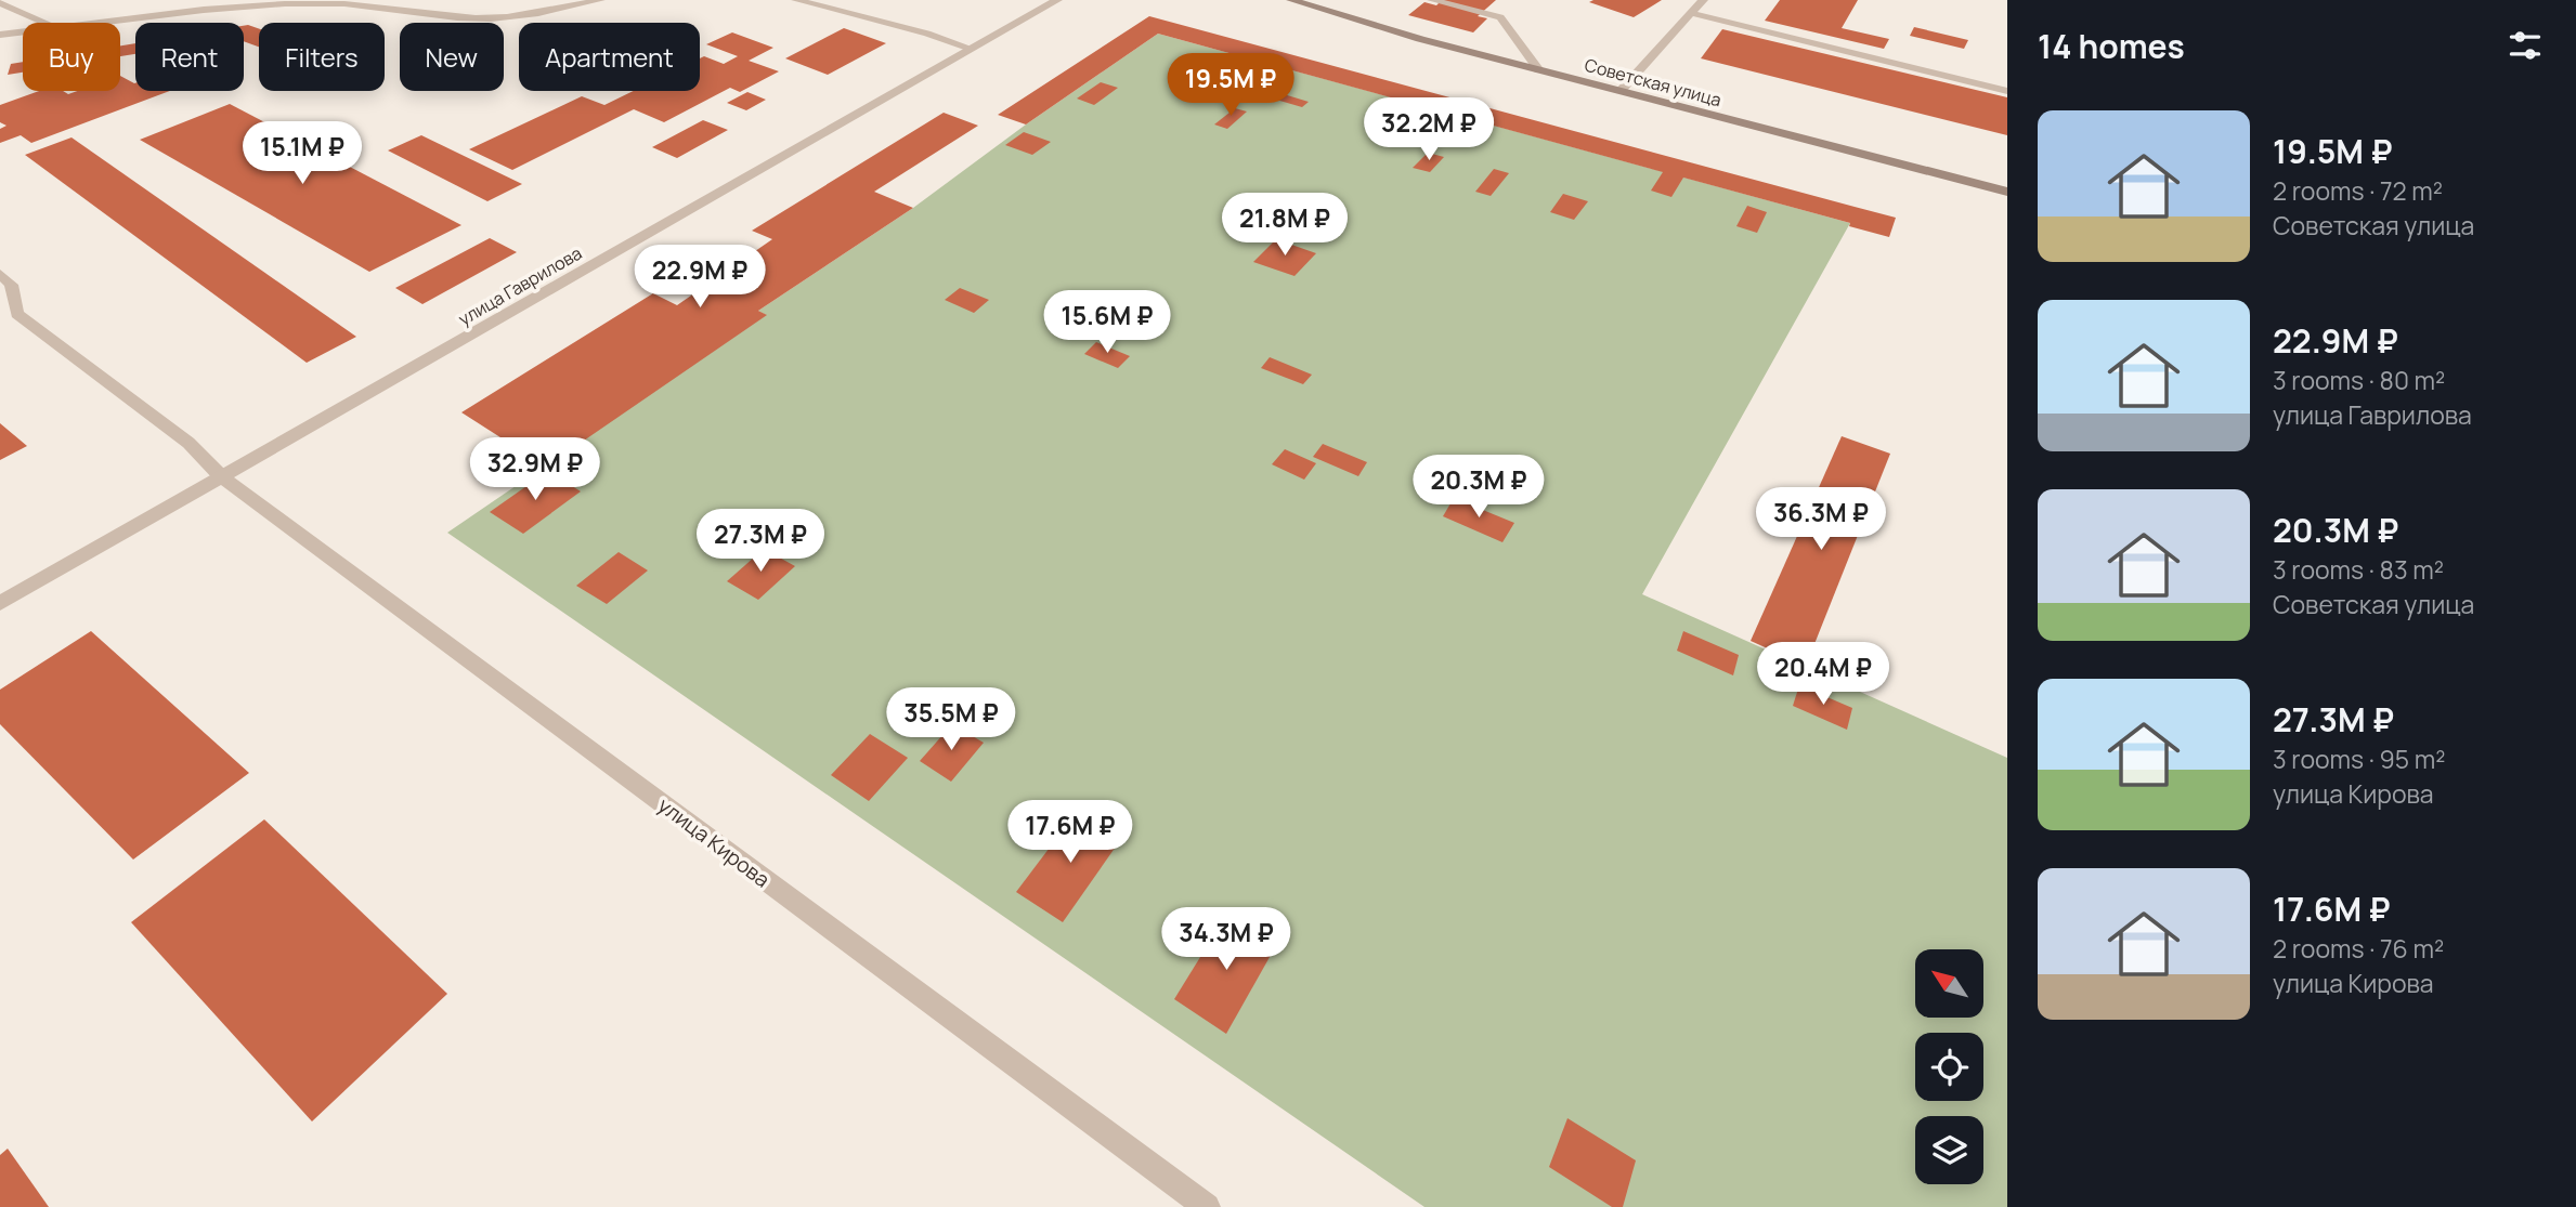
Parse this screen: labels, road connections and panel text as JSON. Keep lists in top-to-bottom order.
{
  "streets": {
    "main road": ["Советская улица"],
    "street": ["улица Гаврилова", "улица Кирова"]
  },
  "crossings": [
    ["улица Гаврилова", "улица Кирова"]
  ],
  "north": "top left",
  "page": {
    "heading": "14 homes",
    "chip": [
      "Buy",
      "Rent",
      "Filters",
      "New",
      "Apartment"
    ],
    "price": [
      "19.5M ₽",
      "32.2M ₽",
      "15.1M ₽",
      "21.8M ₽",
      "22.9M ₽",
      "15.6M ₽",
      "32.9M ₽",
      "20.3M ₽",
      "36.3M ₽",
      "27.3M ₽",
      "20.4M ₽",
      "35.5M ₽",
      "17.6M ₽",
      "34.3M ₽"
    ],
    "list": [
      {
        "name": "19.5M ₽",
        "note": "2 rooms · 72 m² · Советская улица"
      },
      {
        "name": "22.9M ₽",
        "note": "3 rooms · 80 m² · улица Гаврилова"
      },
      {
        "name": "20.3M ₽",
        "note": "3 rooms · 83 m² · Советская улица"
      },
      {
        "name": "27.3M ₽",
        "note": "3 rooms · 95 m² · улица Кирова"
      },
      {
        "name": "17.6M ₽",
        "note": "2 rooms · 76 m² · улица Кирова"
      }
    ]
  }
}
